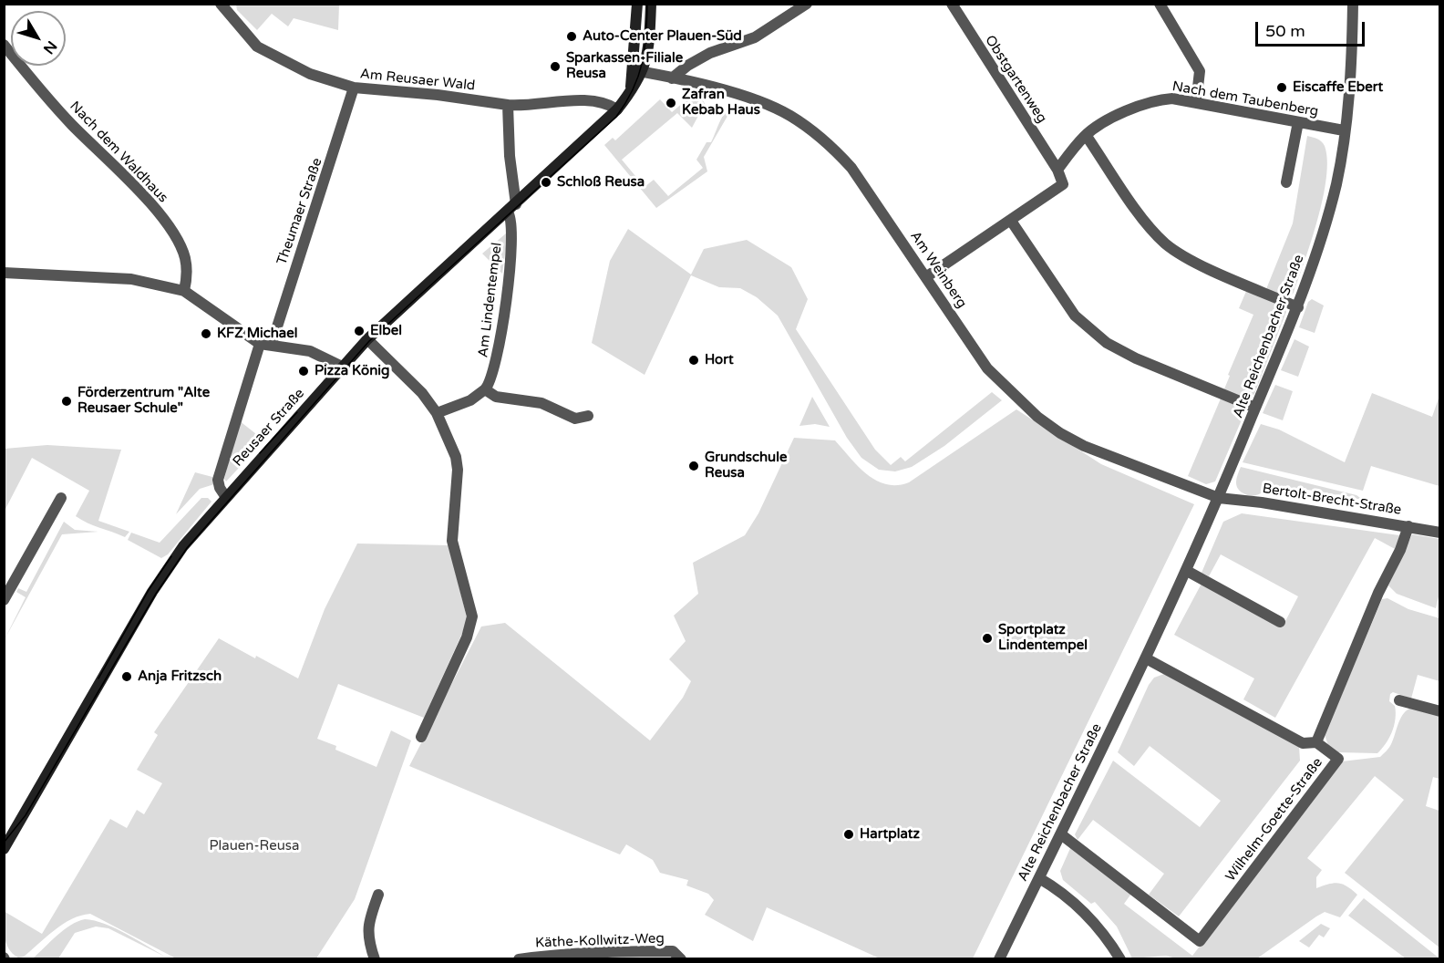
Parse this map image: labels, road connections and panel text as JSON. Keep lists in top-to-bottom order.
{
  "streets": {
    "street": [
      "Obstgartenweg",
      "Am Reusaer Wald",
      "Nach dem Taubenberg",
      "Nach dem Waldhaus",
      "Theumaer Straße",
      "Am Weinberg",
      "Am Lindentempel",
      "Alte Reichenbacher Straße",
      "Reusaer Straße",
      "Bertolt-Brecht-Straße",
      "Wilhelm-Goette-Straße",
      "Käthe-Kollwitz-Weg"
    ]
  },
  "crossings": [
    ["Obstgartenweg", "Nach dem Taubenberg"],
    ["Am Reusaer Wald", "Theumaer Straße"],
    ["Am Reusaer Wald", "Reusaer Straße"],
    ["Nach dem Taubenberg", "Am Weinberg"],
    ["Nach dem Taubenberg", "Alte Reichenbacher Straße"],
    ["Am Weinberg", "Alte Reichenbacher Straße"],
    ["Am Weinberg", "Reusaer Straße"],
    ["Am Weinberg", "Bertolt-Brecht-Straße"],
    ["Am Lindentempel", "Reusaer Straße"],
    ["Alte Reichenbacher Straße", "Bertolt-Brecht-Straße"],
    ["Alte Reichenbacher Straße", "Wilhelm-Goette-Straße"],
    ["Bertolt-Brecht-Straße", "Wilhelm-Goette-Straße"]
  ],
  "parks": ["Plauen-Reusa"],
  "places": [
    "Auto-Center Plauen-Süd",
    "Sparkassen-Filiale Reusa",
    "Eiscaffe Ebert",
    "Zafran Kebab Haus",
    "Schloß Reusa",
    "Elbel",
    "KFZ Michael",
    "Hort",
    "Pizza König",
    "Förderzentrum \"Alte Reusaer Schule\"",
    "Grundschule Reusa",
    "Sportplatz Lindentempel",
    "Anja Fritzsch",
    "Hartplatz"
  ],
  "scale_bar": "50 m",
  "north": "bottom right"
}
